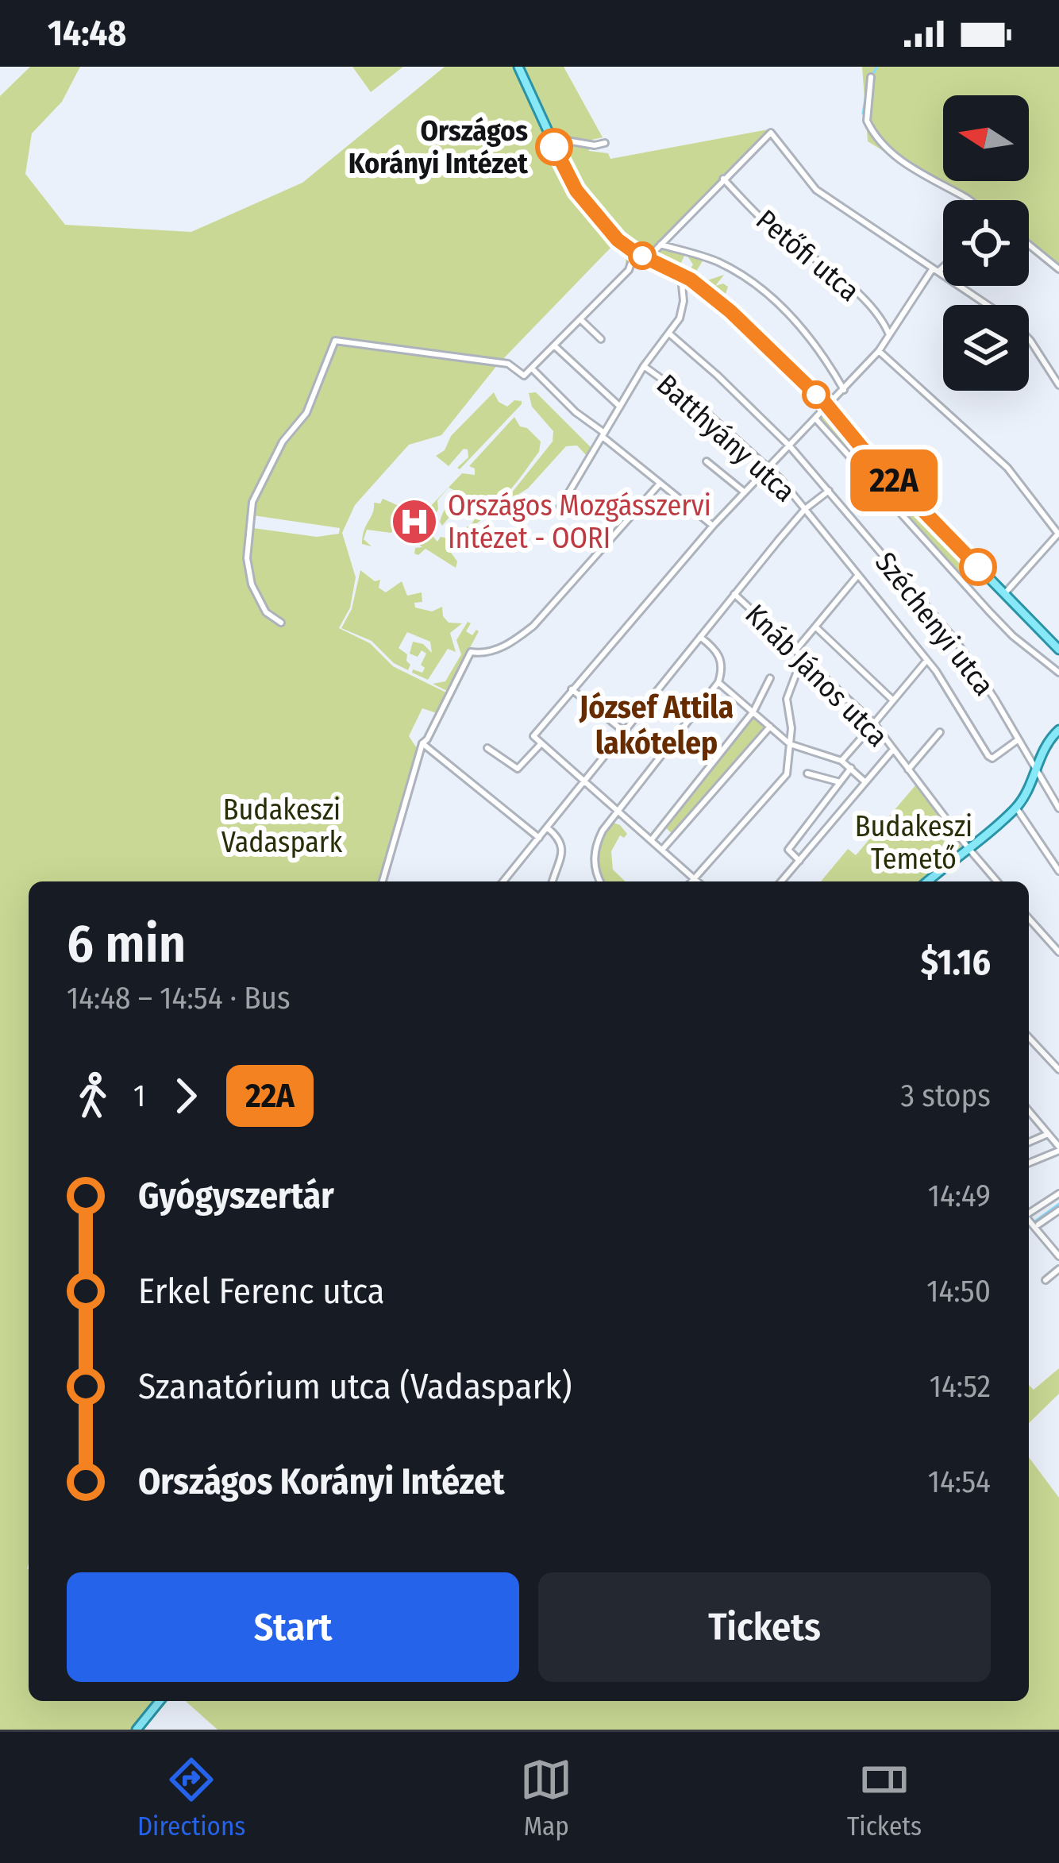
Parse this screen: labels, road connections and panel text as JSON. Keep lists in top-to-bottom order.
{
  "streets": {
    "street": [
      "Petőfi utca",
      "Batthyány utca",
      "Széchenyi utca",
      "Knáb János utca"
    ]
  },
  "crossings": [
    ["Batthyány utca", "Széchenyi utca"]
  ],
  "districts": ["József Attila lakótelep"],
  "parks": ["Budakeszi Vadaspark", "Budakeszi Temető"],
  "places": {
    "other": ["Országos Korányi Intézet"],
    "hospital": ["Országos Mozgásszervi Intézet - OORI"]
  },
  "lines": ["bus line 22A"],
  "north": "left",
  "page": {
    "status": "14:48",
    "on_map": "22A",
    "heading": ["6 min", "14:48 – 14:54 · Bus", "$1.16"],
    "legs": ["1", "22A", "3 stops"],
    "list": [
      {
        "name": "Gyógyszertár",
        "value": "14:49"
      },
      {
        "name": "Erkel Ferenc utca",
        "value": "14:50"
      },
      {
        "name": "Szanatórium utca (Vadaspark)",
        "value": "14:52"
      },
      {
        "name": "Országos Korányi Intézet",
        "value": "14:54"
      }
    ],
    "buttons": ["Start", "Tickets"],
    "tabs": ["Directions", "Map", "Tickets"]
  }
}
